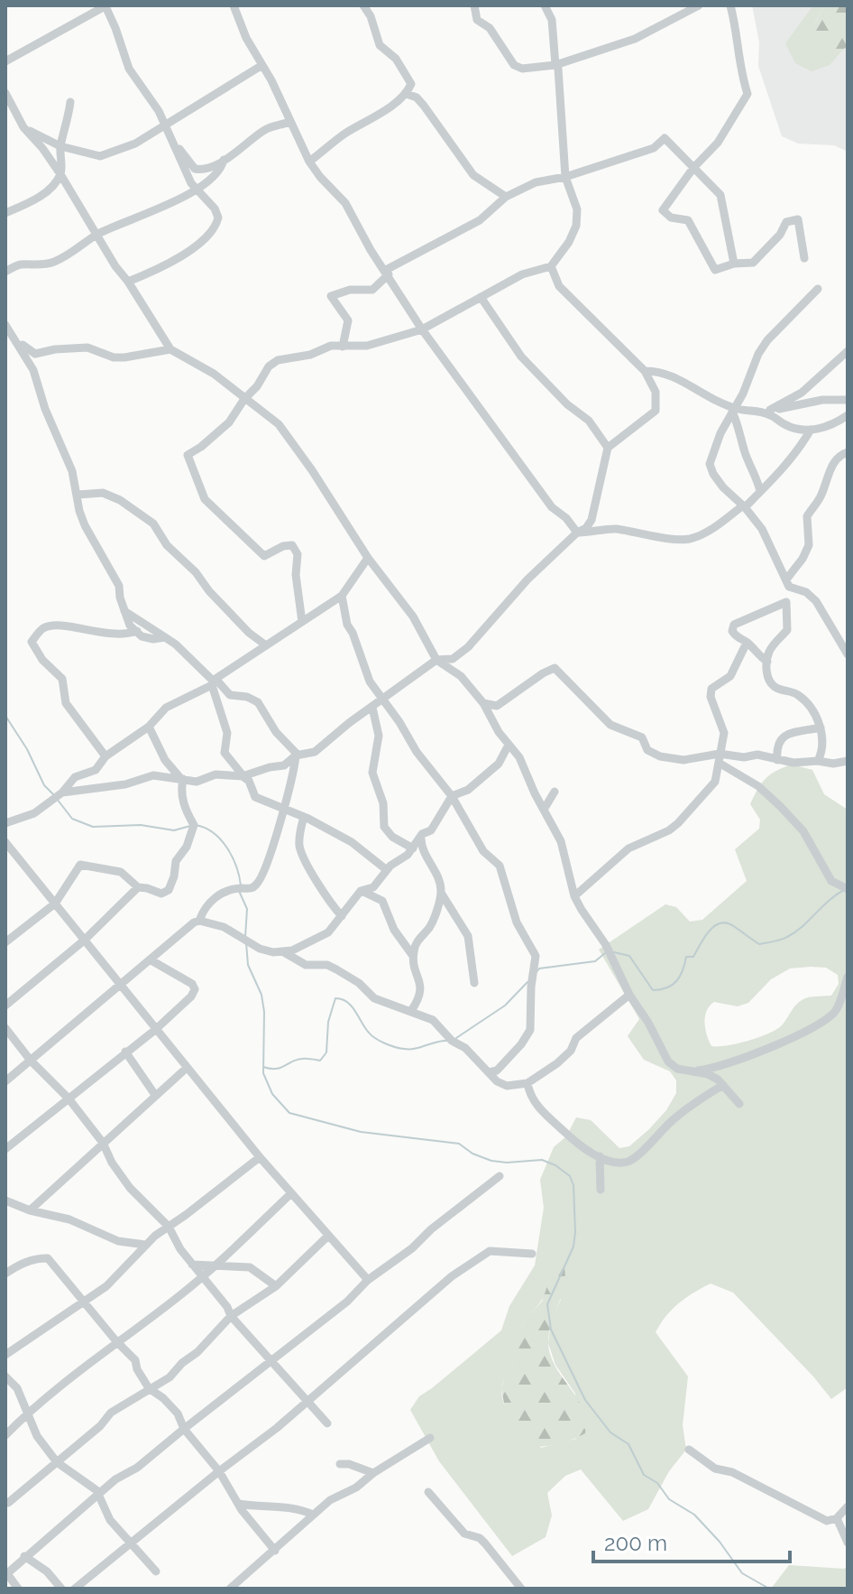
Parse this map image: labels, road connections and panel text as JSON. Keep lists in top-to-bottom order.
{
  "scale_bar": "200 m"
}
